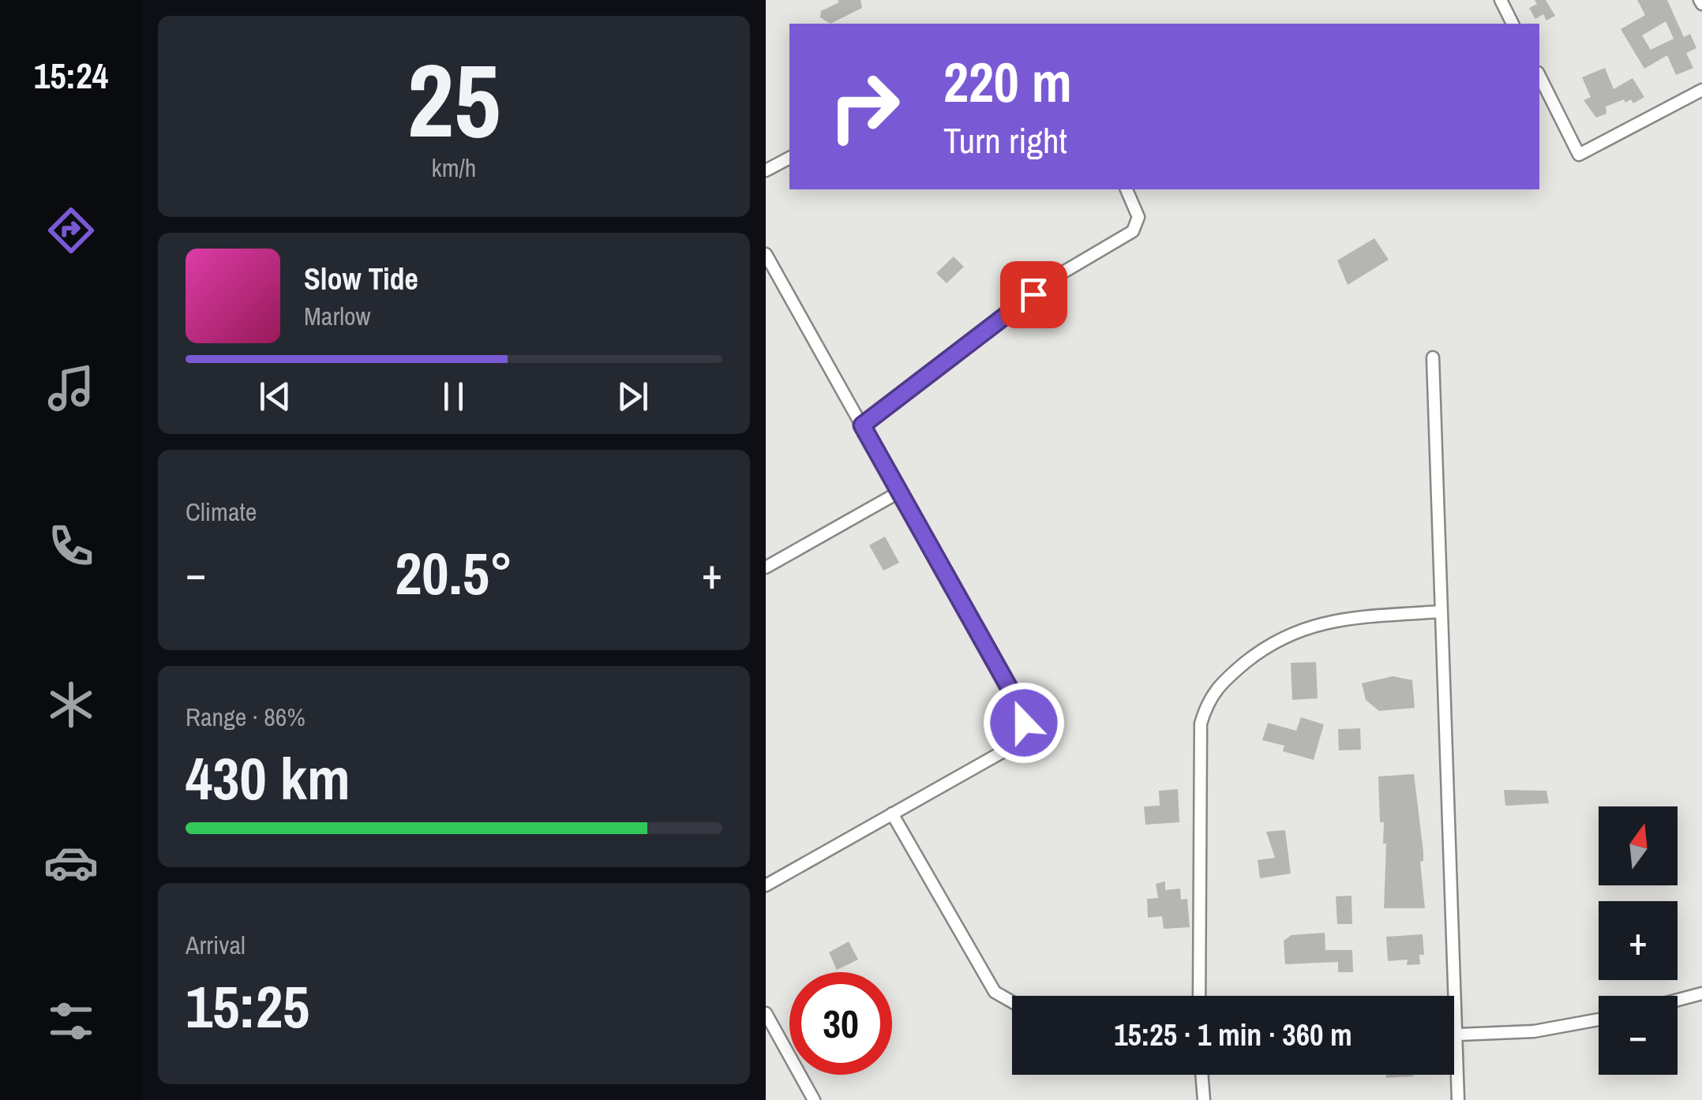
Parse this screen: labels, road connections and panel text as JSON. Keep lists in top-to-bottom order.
{
  "north": "top",
  "page": {
    "tabs": "15:24",
    "tile": [
      ["25", "km/h"],
      "Climate",
      ["Range · 86%", "430 km"],
      ["Arrival", "15:25"]
    ],
    "turn": ["220 m", "Turn right"],
    "song": ["Slow Tide", "Marlow"],
    "heat": ["−", "20.5°", "+"],
    "map_buttons": ["+", "−"],
    "limit": "30",
    "trip": "15:25 · 1 min · 360 m"
  }
}
